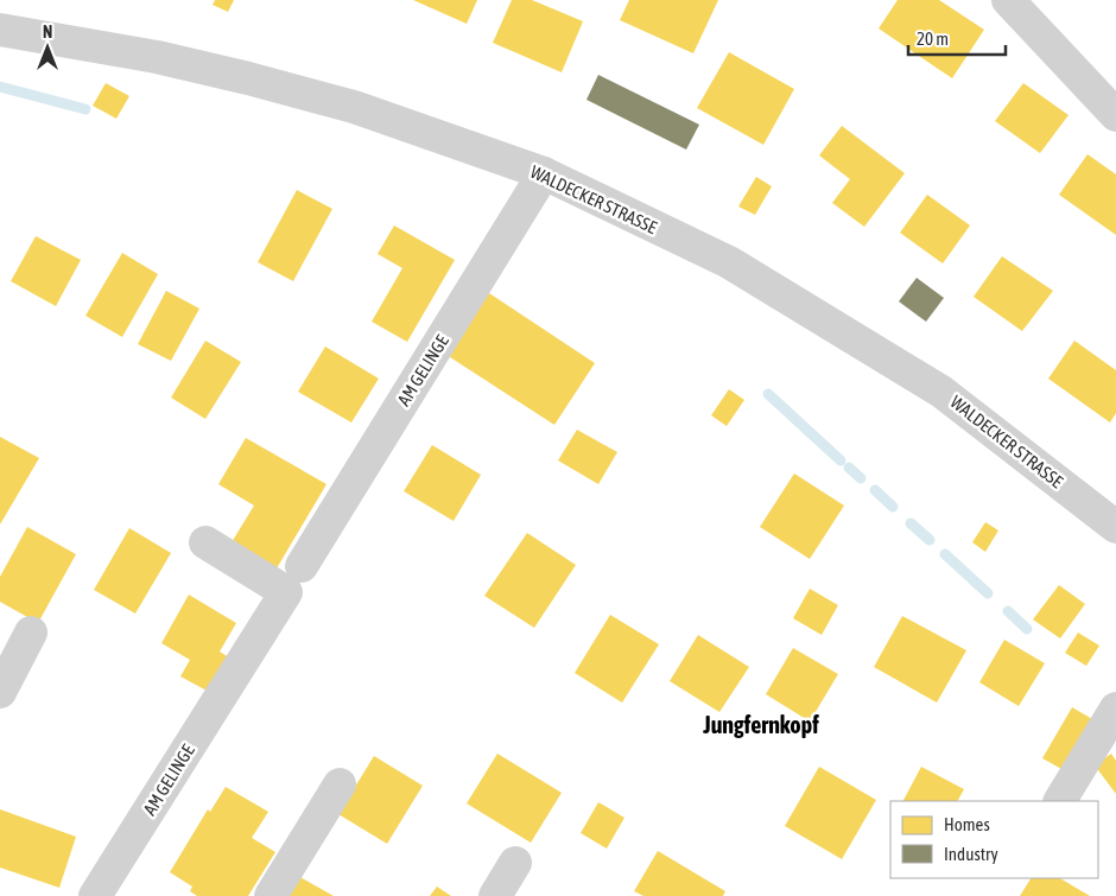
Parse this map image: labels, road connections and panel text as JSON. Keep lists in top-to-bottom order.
{
  "streets": {
    "street": ["WALDECKER STRASSE", "AM GELINGE"]
  },
  "crossings": [
    ["WALDECKER STRASSE", "AM GELINGE"]
  ],
  "districts": ["Jungfernkopf"],
  "legend": ["Homes", "Industry"],
  "scale_bar": "20 m",
  "north": "top"
}
